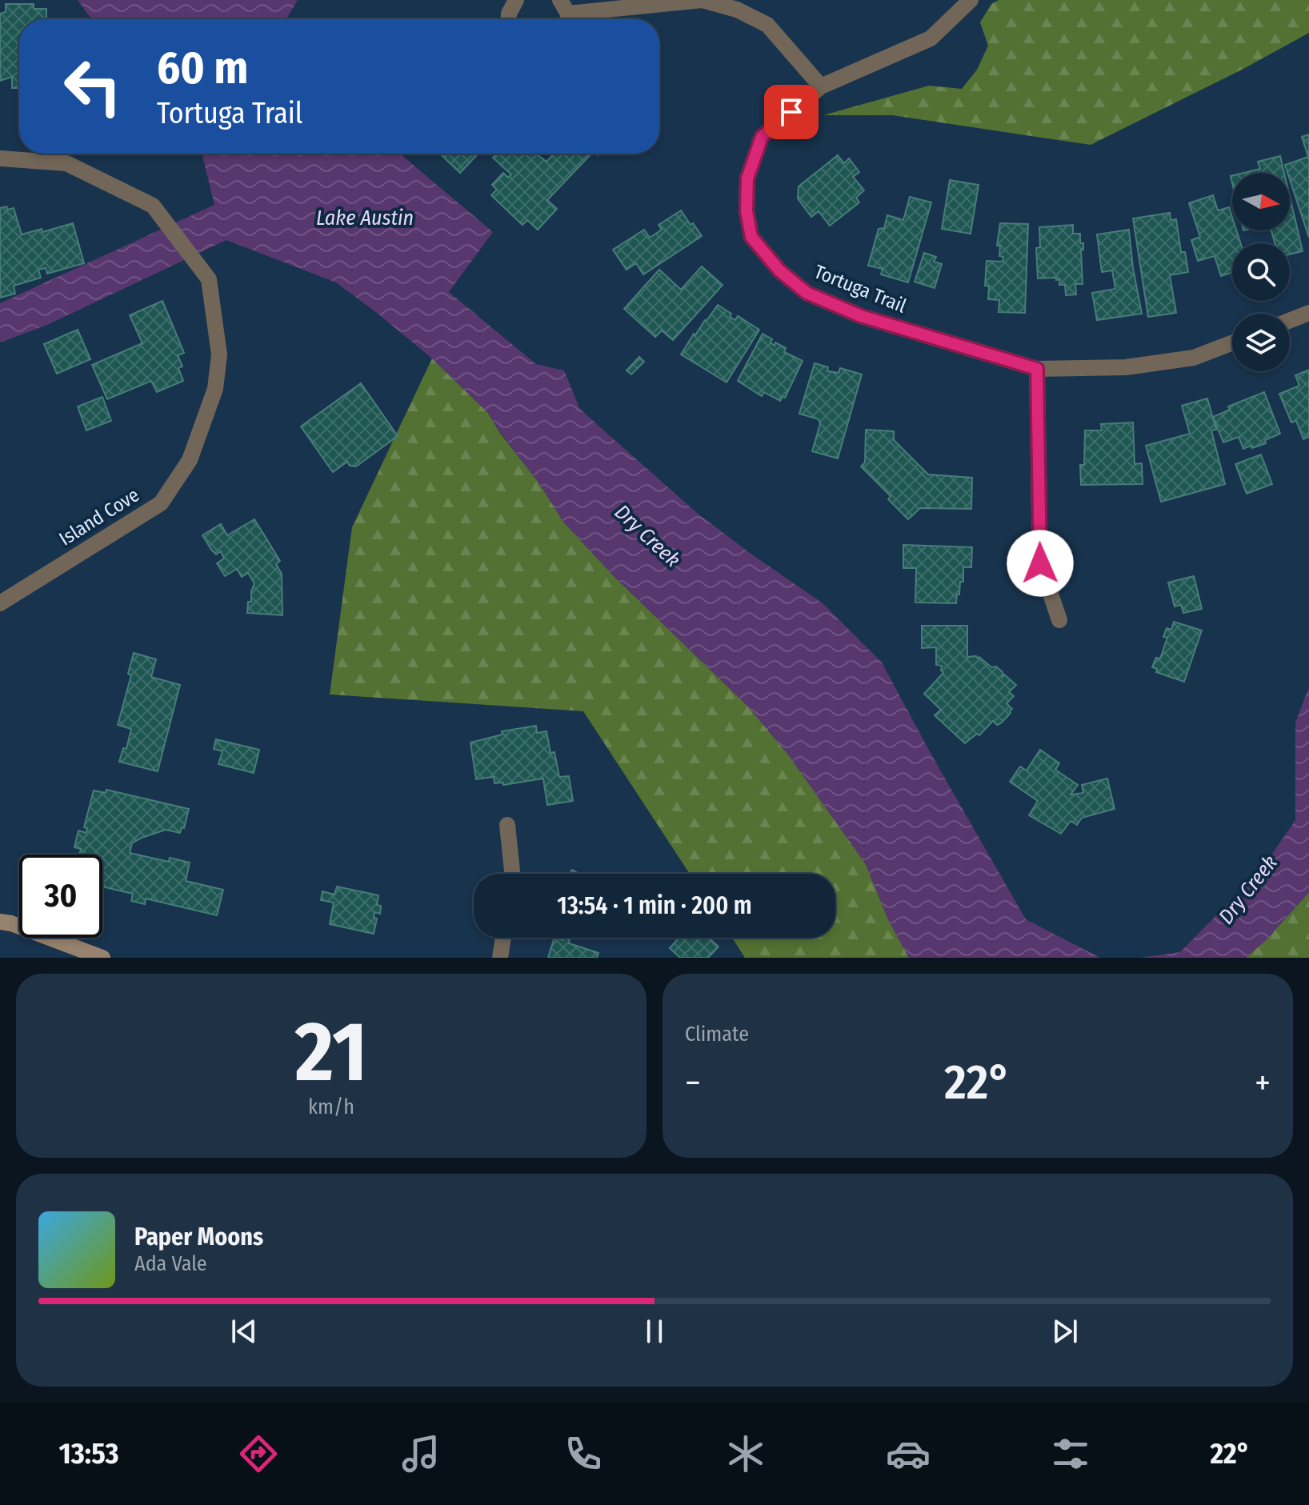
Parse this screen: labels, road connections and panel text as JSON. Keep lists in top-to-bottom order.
{
  "streets": {
    "street": ["Tortuga Trail", "Island Cove"]
  },
  "water": ["Lake Austin", "Dry Creek"],
  "north": "right",
  "page": {
    "turn": ["60 m", "Tortuga Trail"],
    "limit": "30",
    "trip": "13:54 · 1 min · 200 m",
    "tile": [
      ["21", "km/h"],
      "Climate"
    ],
    "heat": ["−", "22°", "+"],
    "song": ["Paper Moons", "Ada Vale"],
    "tabs": ["13:53", "22°"]
  }
}
